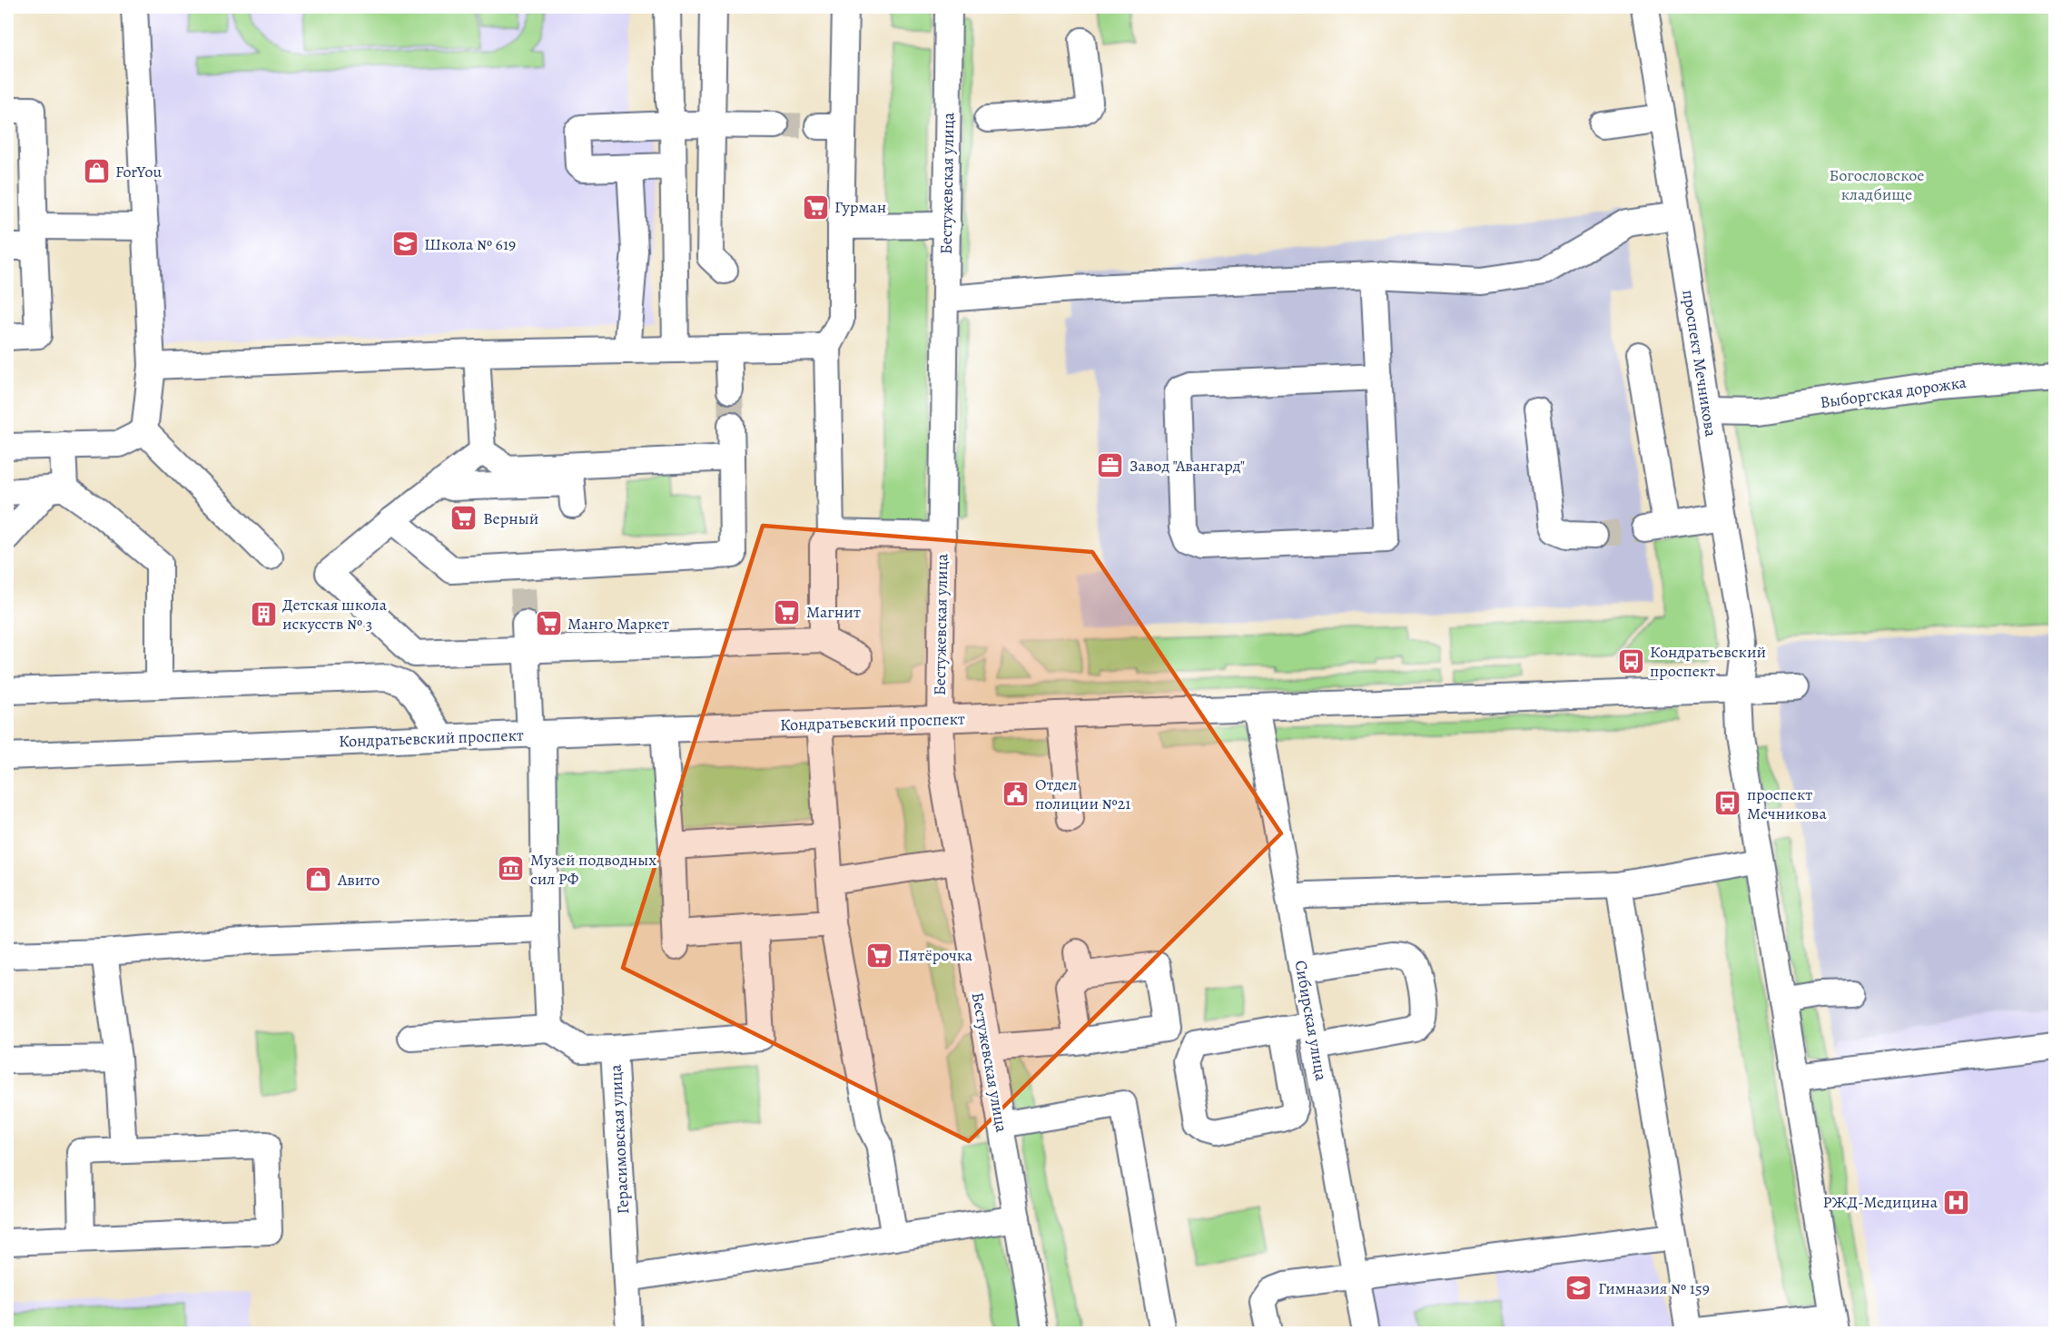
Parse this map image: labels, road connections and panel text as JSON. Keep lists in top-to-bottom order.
{
  "streets": {
    "street": [
      "Бестужевская улица",
      "проспект Мечникова",
      "Выборгская дорожка",
      "Кондратьевский проспект",
      "Сибирская улица",
      "Герасимовская улица"
    ]
  },
  "crossings": [
    ["Бестужевская улица", "Кондратьевский проспект"],
    ["проспект Мечникова", "Выборгская дорожка"],
    ["проспект Мечникова", "Кондратьевский проспект"],
    ["Кондратьевский проспект", "Сибирская улица"]
  ],
  "parks": ["Богословское кладбище"],
  "places": {
    "shop": ["ForYou", "Авито"],
    "supermarket": [
      "Гурман",
      "Верный",
      "Магнит",
      "Манго Маркет",
      "Пятёрочка"
    ],
    "school or university": ["Школа № 619", "Гимназия № 159"],
    "office": ["Завод \"Авангард\""],
    "building": ["Детская школа искусств № 3"],
    "bus stop": ["Кондратьевский проспект", "проспект Мечникова"],
    "public building": ["Отдел полиции №21"],
    "museum": ["Музей подводных сил РФ"],
    "hospital": ["РЖД-Медицина"]
  }
}
